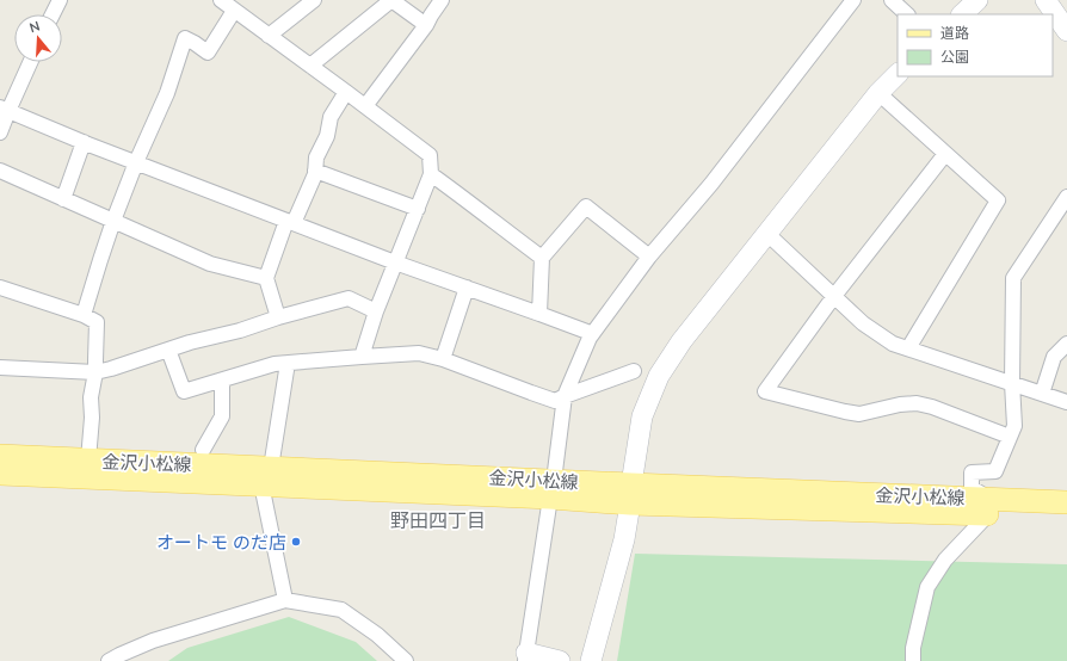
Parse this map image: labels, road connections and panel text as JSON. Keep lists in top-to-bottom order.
{
  "streets": {
    "main road": ["金沢小松線"]
  },
  "districts": ["野田四丁目"],
  "places": ["オートモ のだ店"],
  "legend": ["道路", "公園"],
  "north": "top"
}
